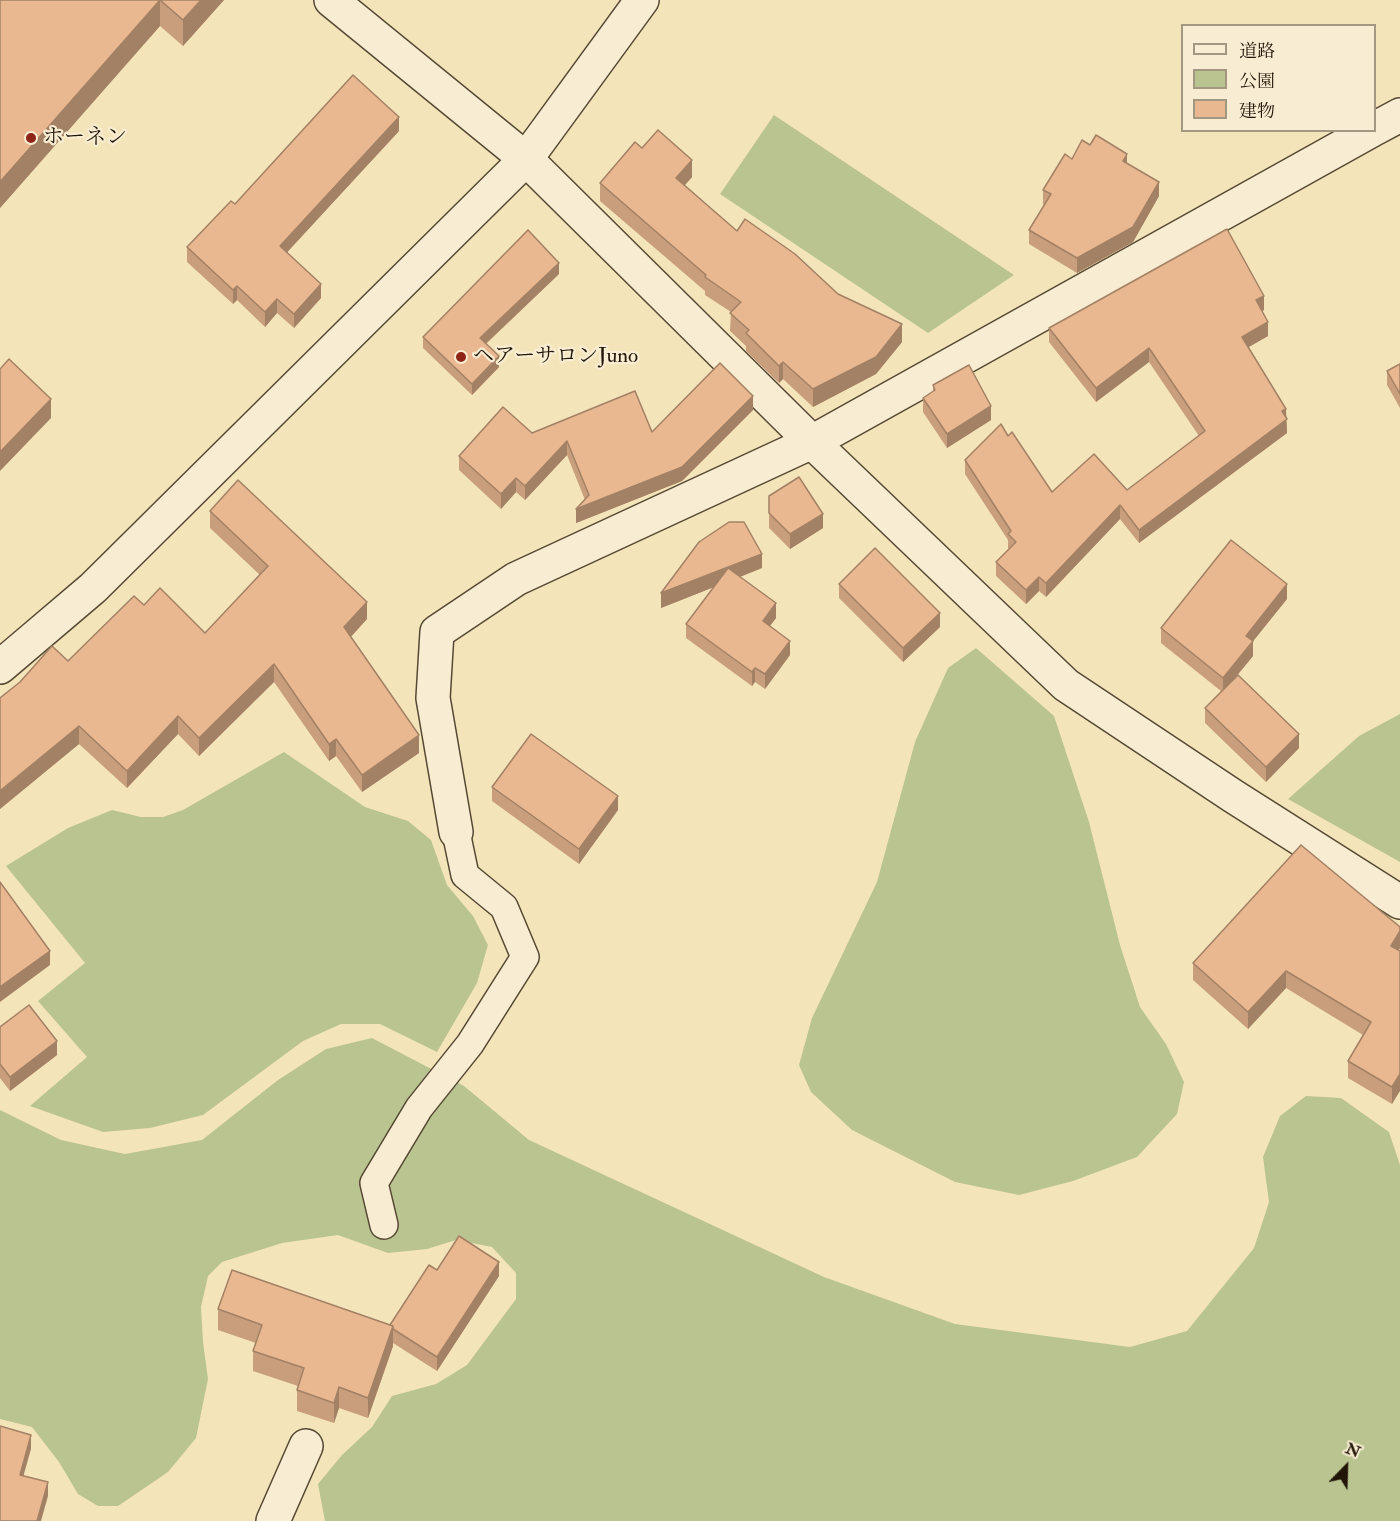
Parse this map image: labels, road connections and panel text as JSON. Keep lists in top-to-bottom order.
{
  "places": ["ホーネン", "ヘアーサロンJuno"],
  "legend": ["道路", "公園", "建物"],
  "north": "top right"
}
